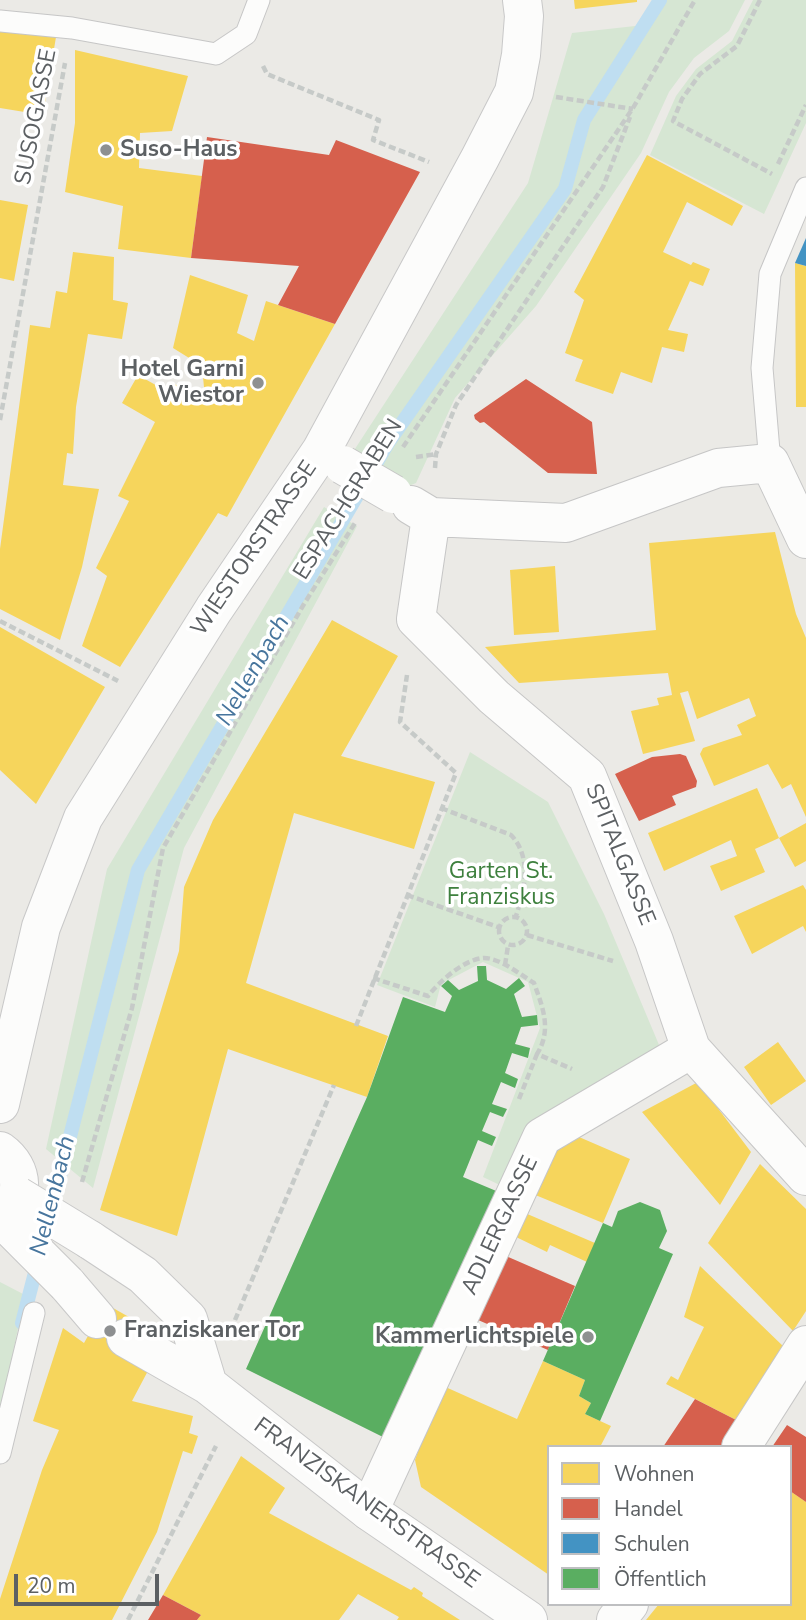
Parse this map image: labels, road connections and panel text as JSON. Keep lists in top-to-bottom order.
{
  "streets": {
    "street": [
      "WIESTORSTRASSE",
      "SPITALGASSE",
      "ADLERGASSE",
      "FRANZISKANERSTRASSE"
    ],
    "path": ["SUSOGASSE", "ESPACHGRABEN"]
  },
  "crossings": [
    ["SPITALGASSE", "ADLERGASSE"],
    ["ADLERGASSE", "FRANZISKANERSTRASSE"]
  ],
  "water": ["Nellenbach"],
  "parks": ["Garten St. Franziskus"],
  "places": [
    "Suso-Haus",
    "Hotel Garni Wiestor",
    "Franziskaner Tor",
    "Kammerlichtspiele"
  ],
  "legend": [
    "Wohnen",
    "Handel",
    "Schulen",
    "Öffentlich"
  ],
  "scale_bar": "20 m"
}
